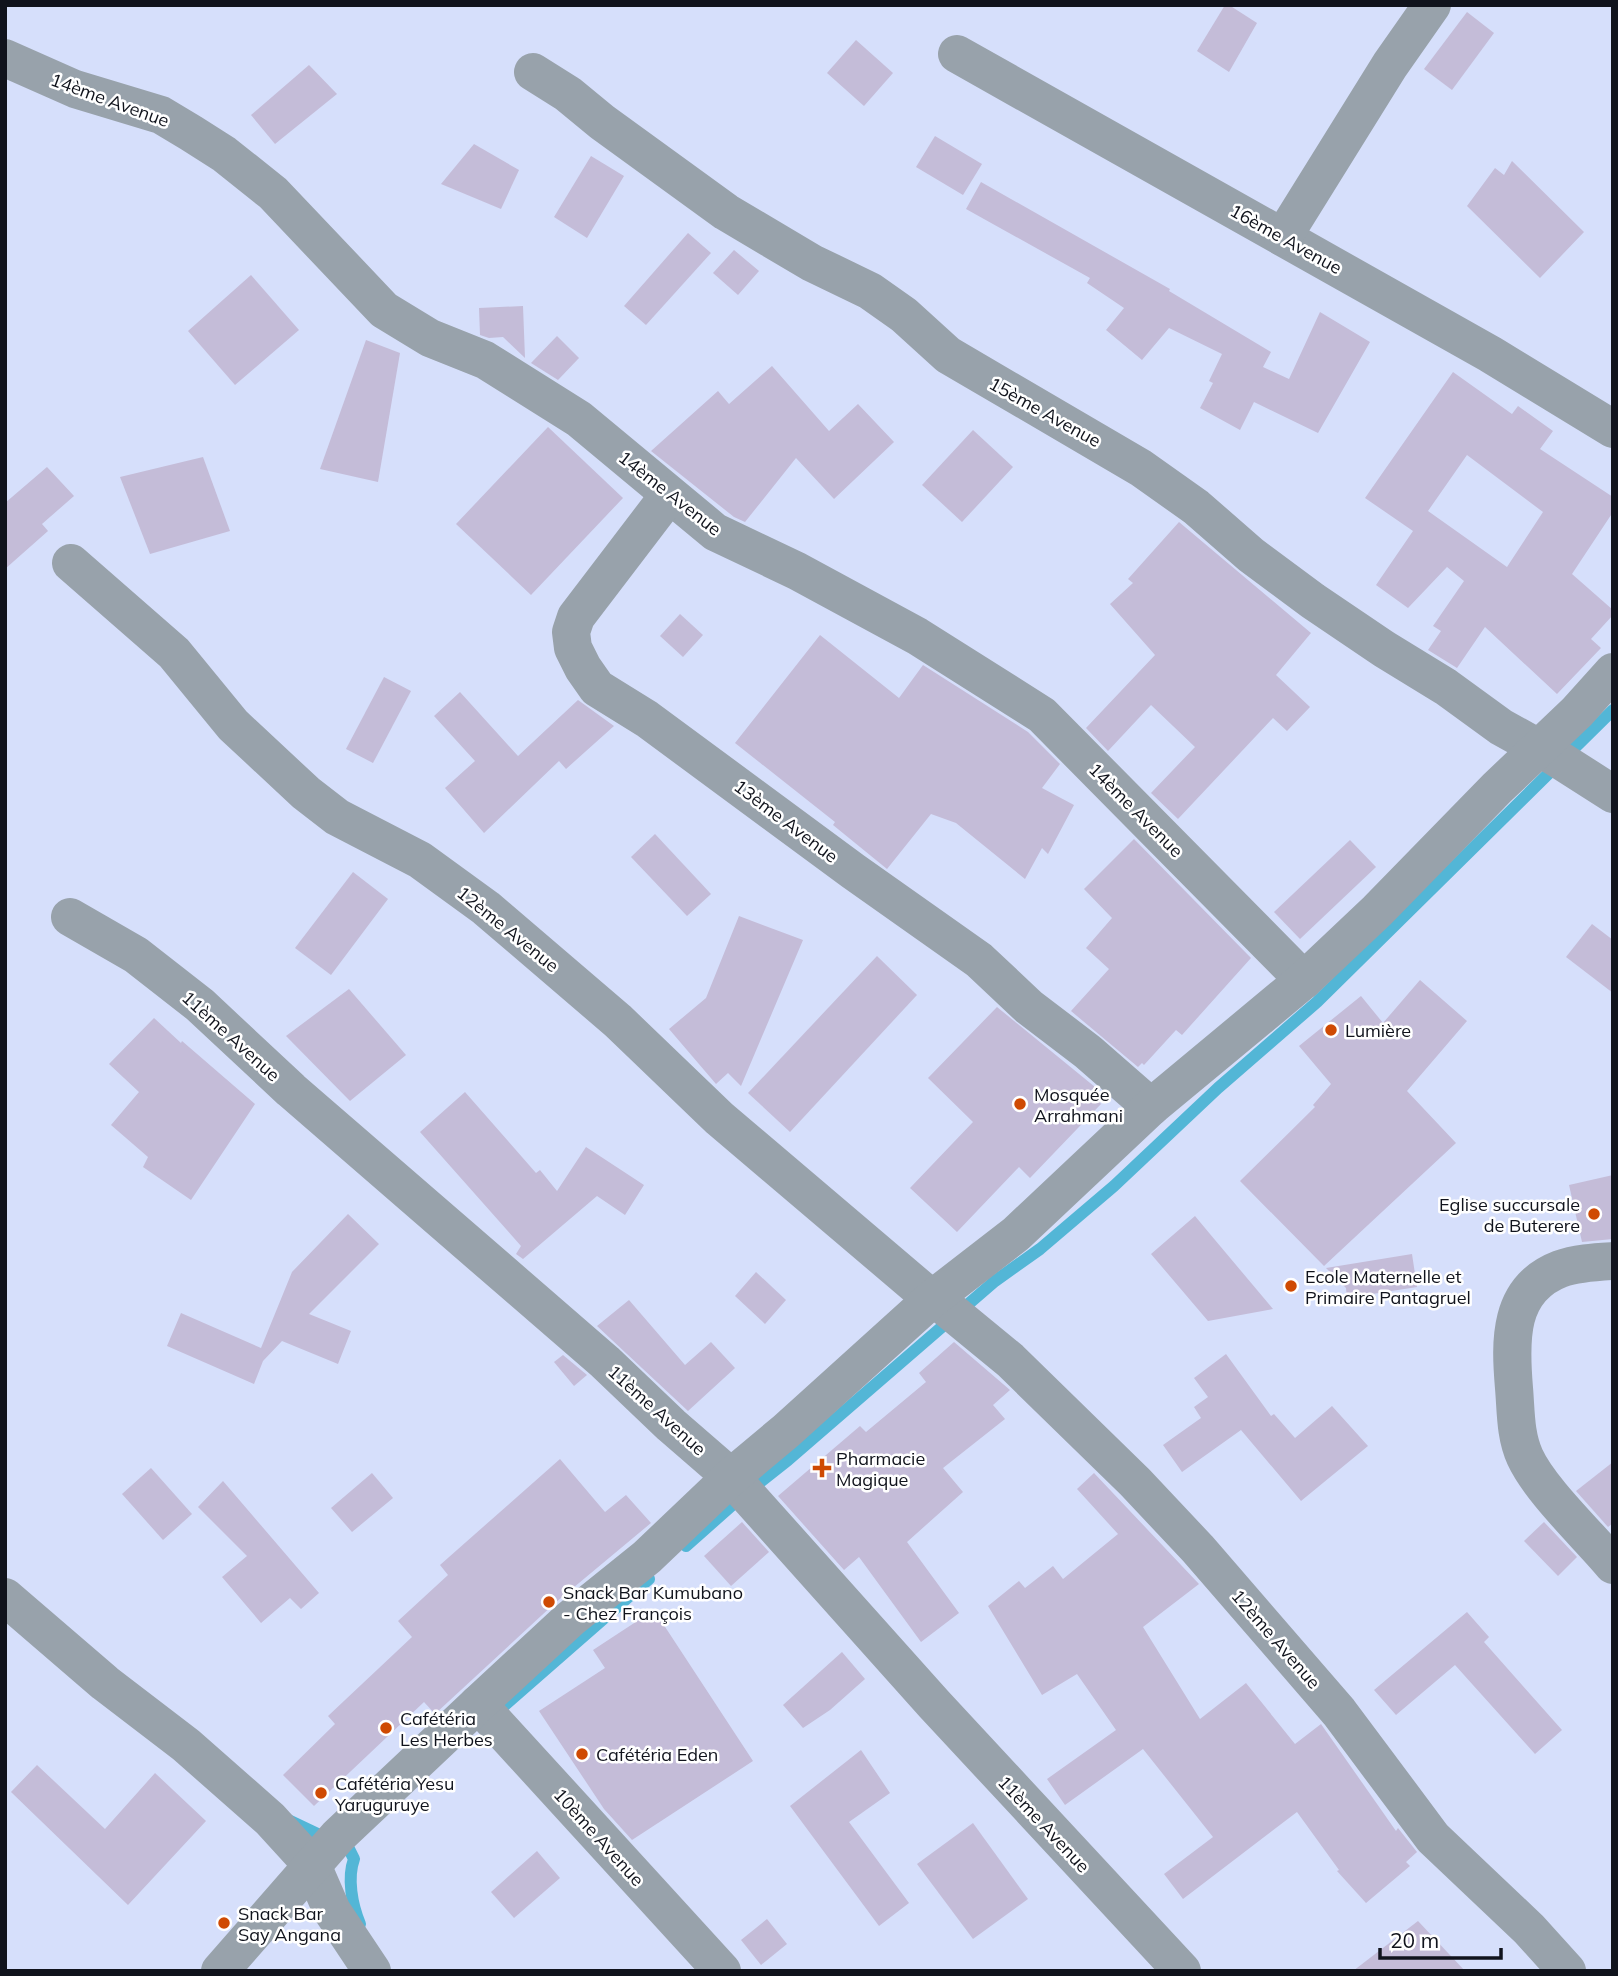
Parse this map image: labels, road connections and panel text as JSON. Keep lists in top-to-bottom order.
{
  "streets": {
    "street": [
      "14ème Avenue",
      "16ème Avenue",
      "15ème Avenue",
      "13ème Avenue",
      "12ème Avenue",
      "11ème Avenue",
      "10ème Avenue"
    ]
  },
  "crossings": [
    ["14ème Avenue", "13ème Avenue"]
  ],
  "places": {
    "other": [
      "Lumière",
      "Mosquée Arrahmani",
      "Eglise succursale de Buterere",
      "Ecole Maternelle et Primaire Pantagruel",
      "Snack Bar Kumubano - Chez François",
      "Cafétéria Les Herbes",
      "Cafétéria Eden",
      "Cafétéria Yesu Yaruguruye",
      "Snack Bar Say Angana"
    ],
    "health": ["Pharmacie Magique"]
  },
  "scale_bar": "20 m"
}
